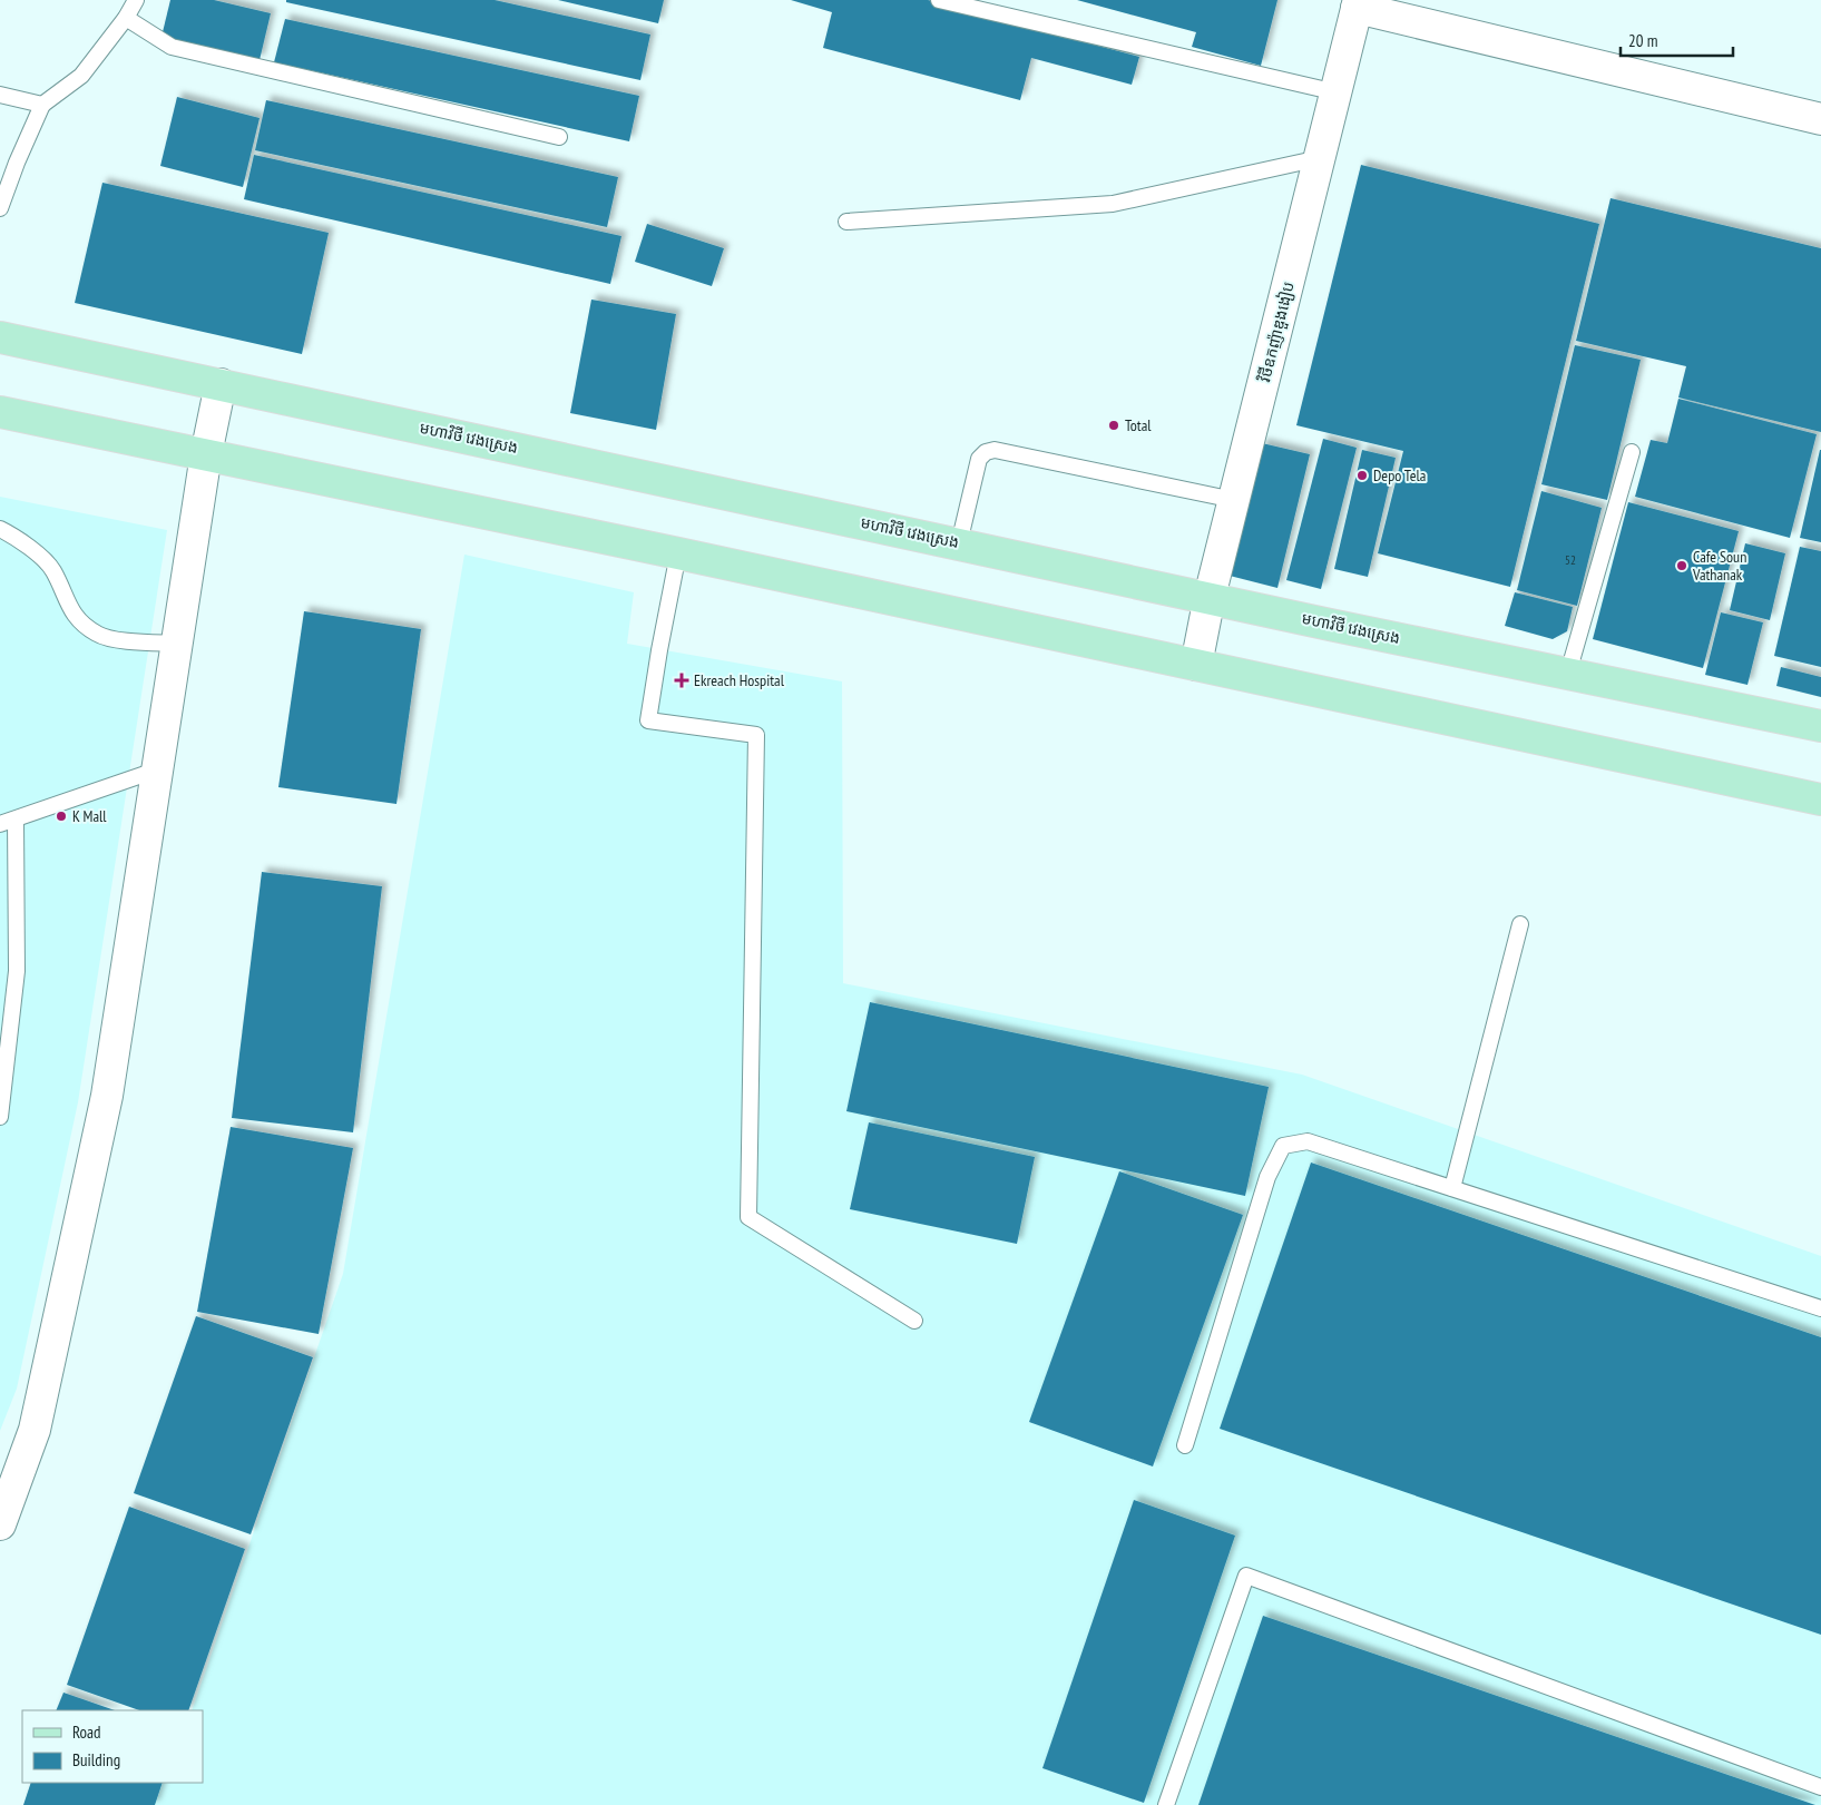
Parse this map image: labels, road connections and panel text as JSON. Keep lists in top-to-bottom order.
{
  "streets": {
    "main road": ["មហាវិថី វេងស្រេង"],
    "street": ["វិថីឧកញ៉ាឌួងងៀប"]
  },
  "crossings": [
    ["វិថីឧកញ៉ាឌួងងៀប", "មហាវិថី វេងស្រេង"]
  ],
  "places": {
    "other": [
      "Total",
      "Depo Tela",
      "Cafe Soun Vathanak",
      "K Mall"
    ],
    "health": ["Ekreach Hospital"]
  },
  "house_numbers": ["52"],
  "legend": ["Road", "Building"],
  "scale_bar": "20 m"
}
